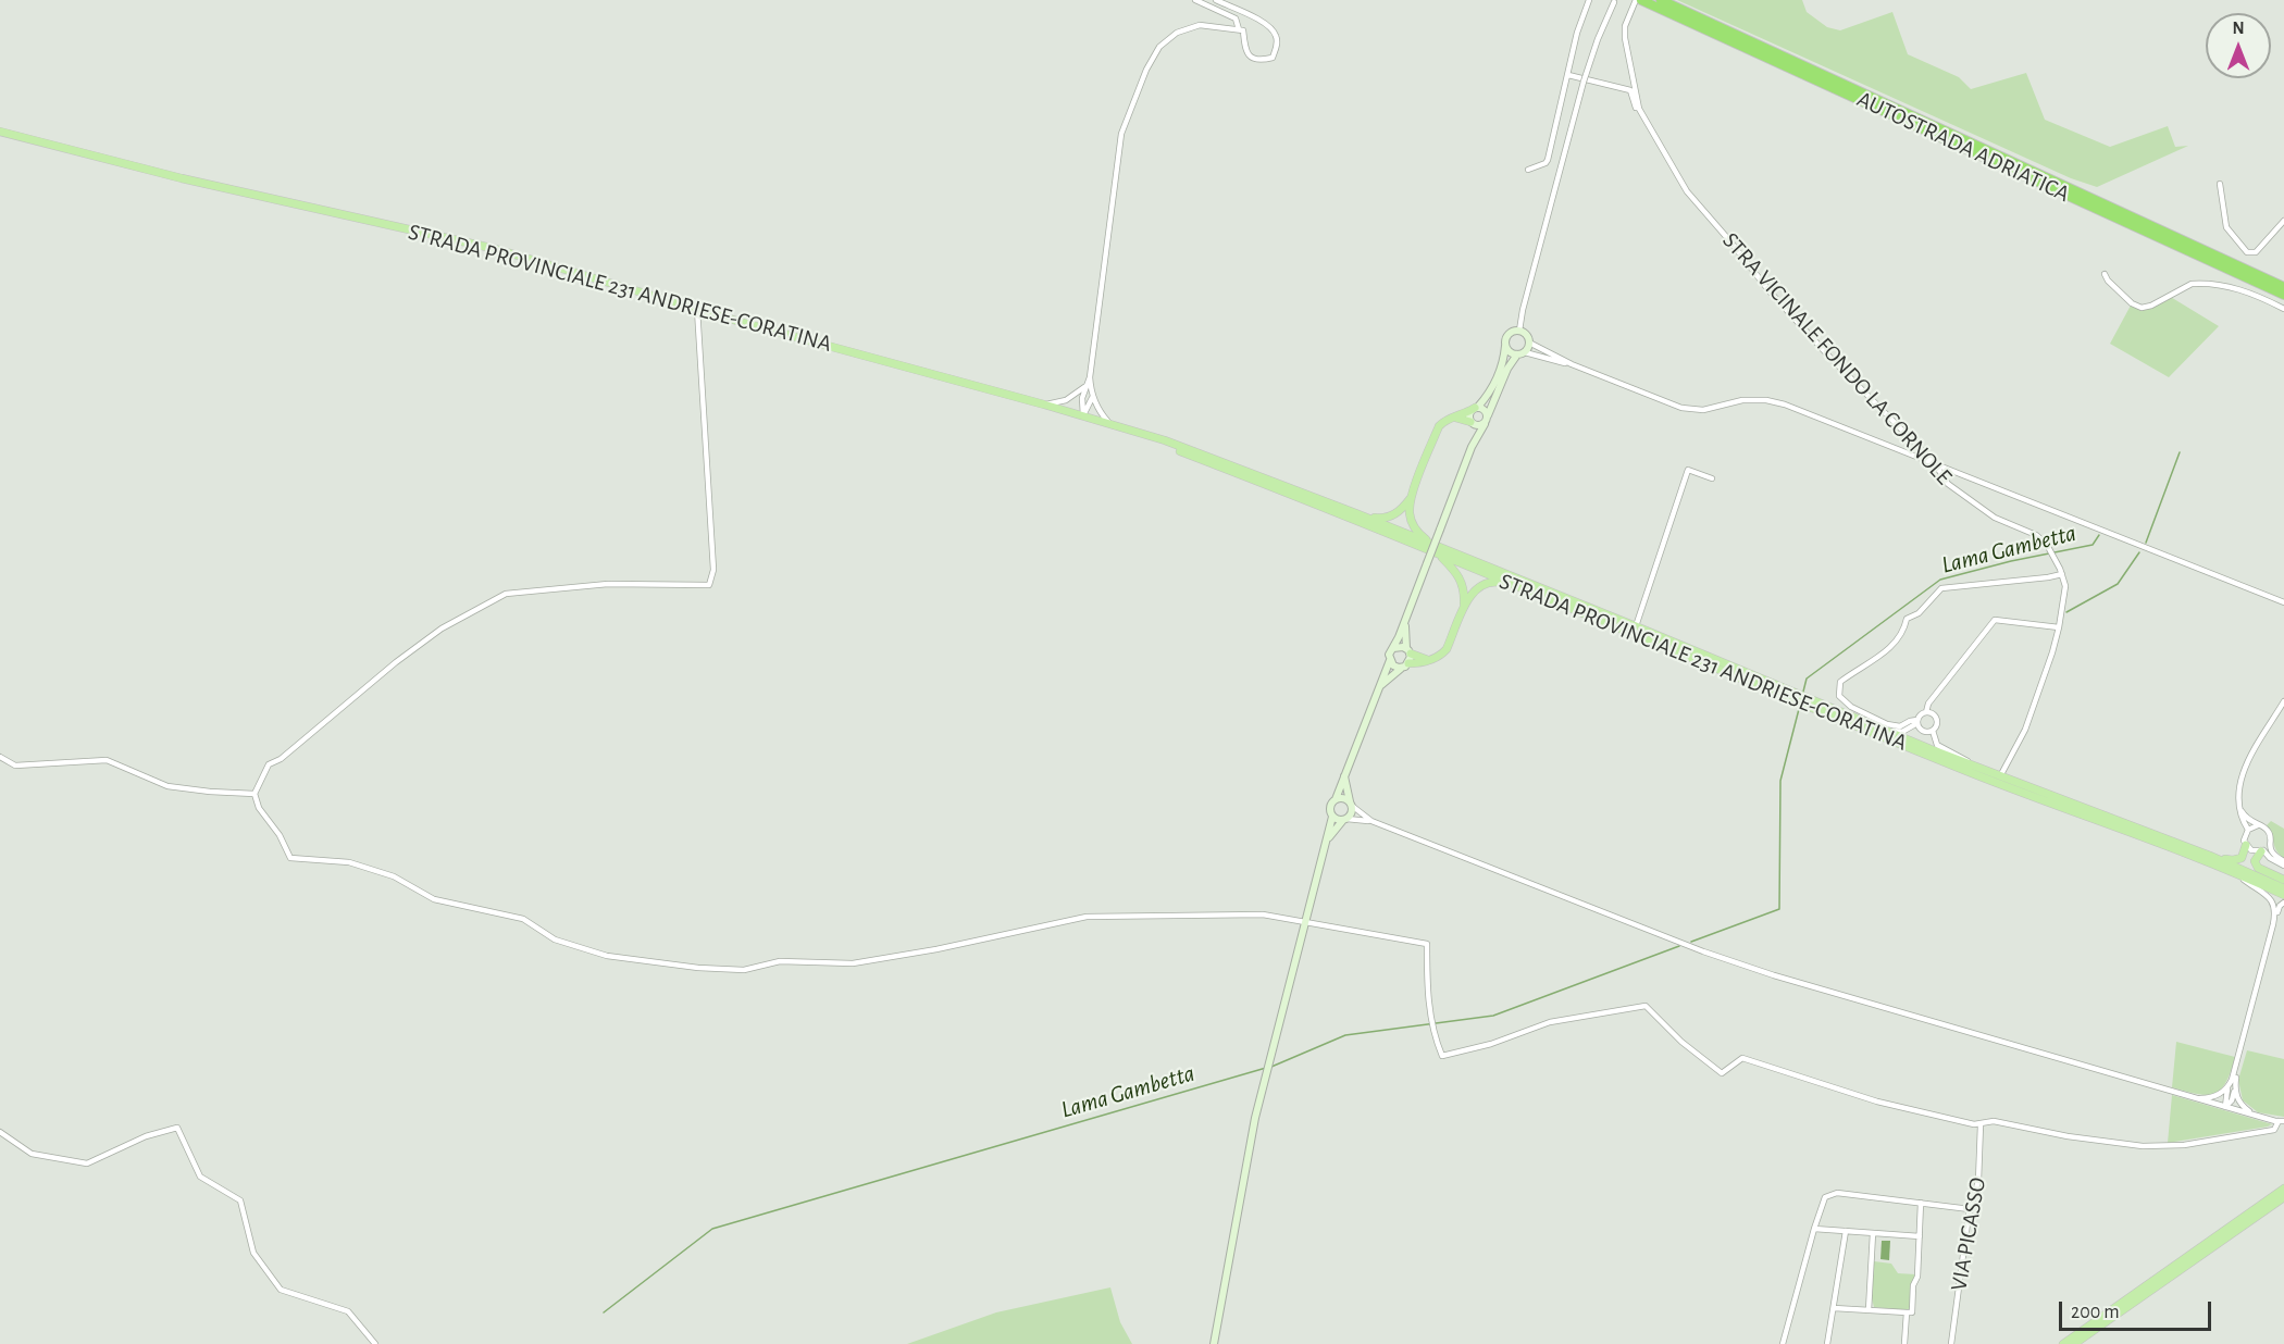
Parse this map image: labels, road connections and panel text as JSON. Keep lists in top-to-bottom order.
{
  "streets": {
    "highway": ["AUTOSTRADA ADRIATICA"],
    "main road": ["STRADA PROVINCIALE 231 ANDRIESE-CORATINA"],
    "street": ["STRA VICINALE FONDO LA CORNOLE", "VIA PICASSO"]
  },
  "crossings": [
    ["STRADA PROVINCIALE 231 ANDRIESE-CORATINA", "STRA VICINALE FONDO LA CORNOLE"]
  ],
  "water": ["Lama Gambetta"],
  "scale_bar": "200 m",
  "north": "top"
}
